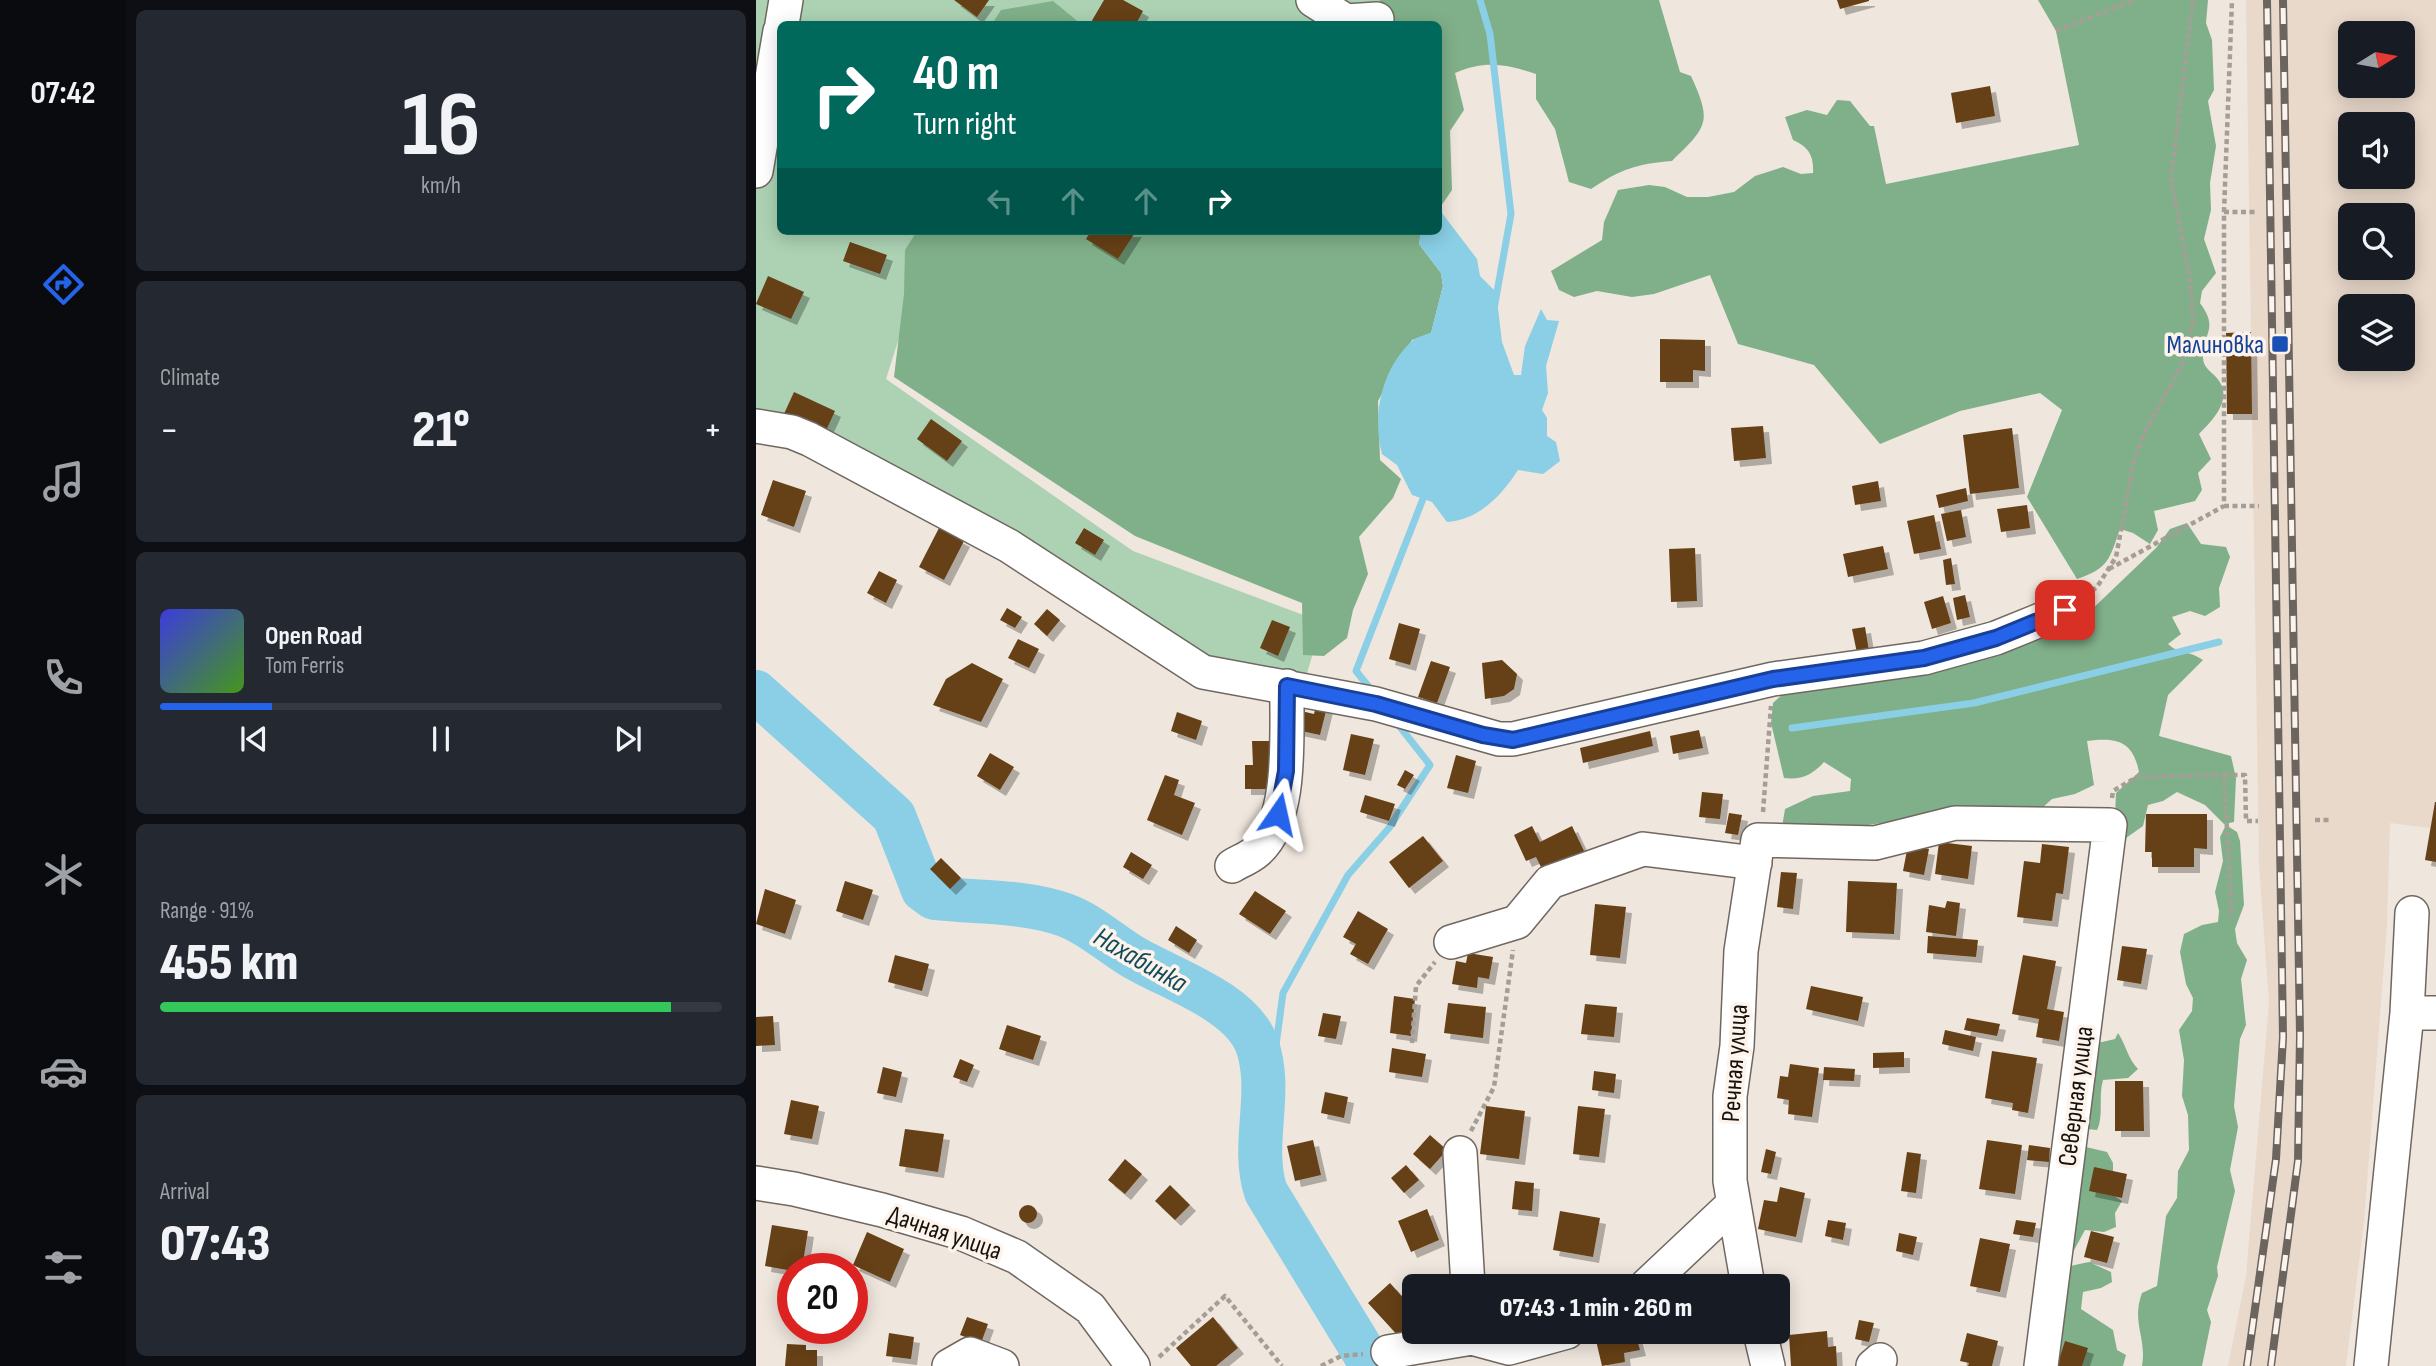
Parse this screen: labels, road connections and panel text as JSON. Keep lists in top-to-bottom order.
{
  "streets": {
    "street": ["Речная улица", "Северная улица", "Дачная улица"]
  },
  "water": ["Нахабинка"],
  "places": {
    "transit": ["Малиновка"]
  },
  "north": "right",
  "page": {
    "tabs": "07:42",
    "tile": [
      ["16", "km/h"],
      "Climate",
      ["Range · 91%", "455 km"],
      ["Arrival", "07:43"]
    ],
    "turn": ["40 m", "Turn right"],
    "heat": ["−", "21°", "+"],
    "song": ["Open Road", "Tom Ferris"],
    "limit": "20",
    "trip": "07:43 · 1 min · 260 m"
  }
}
